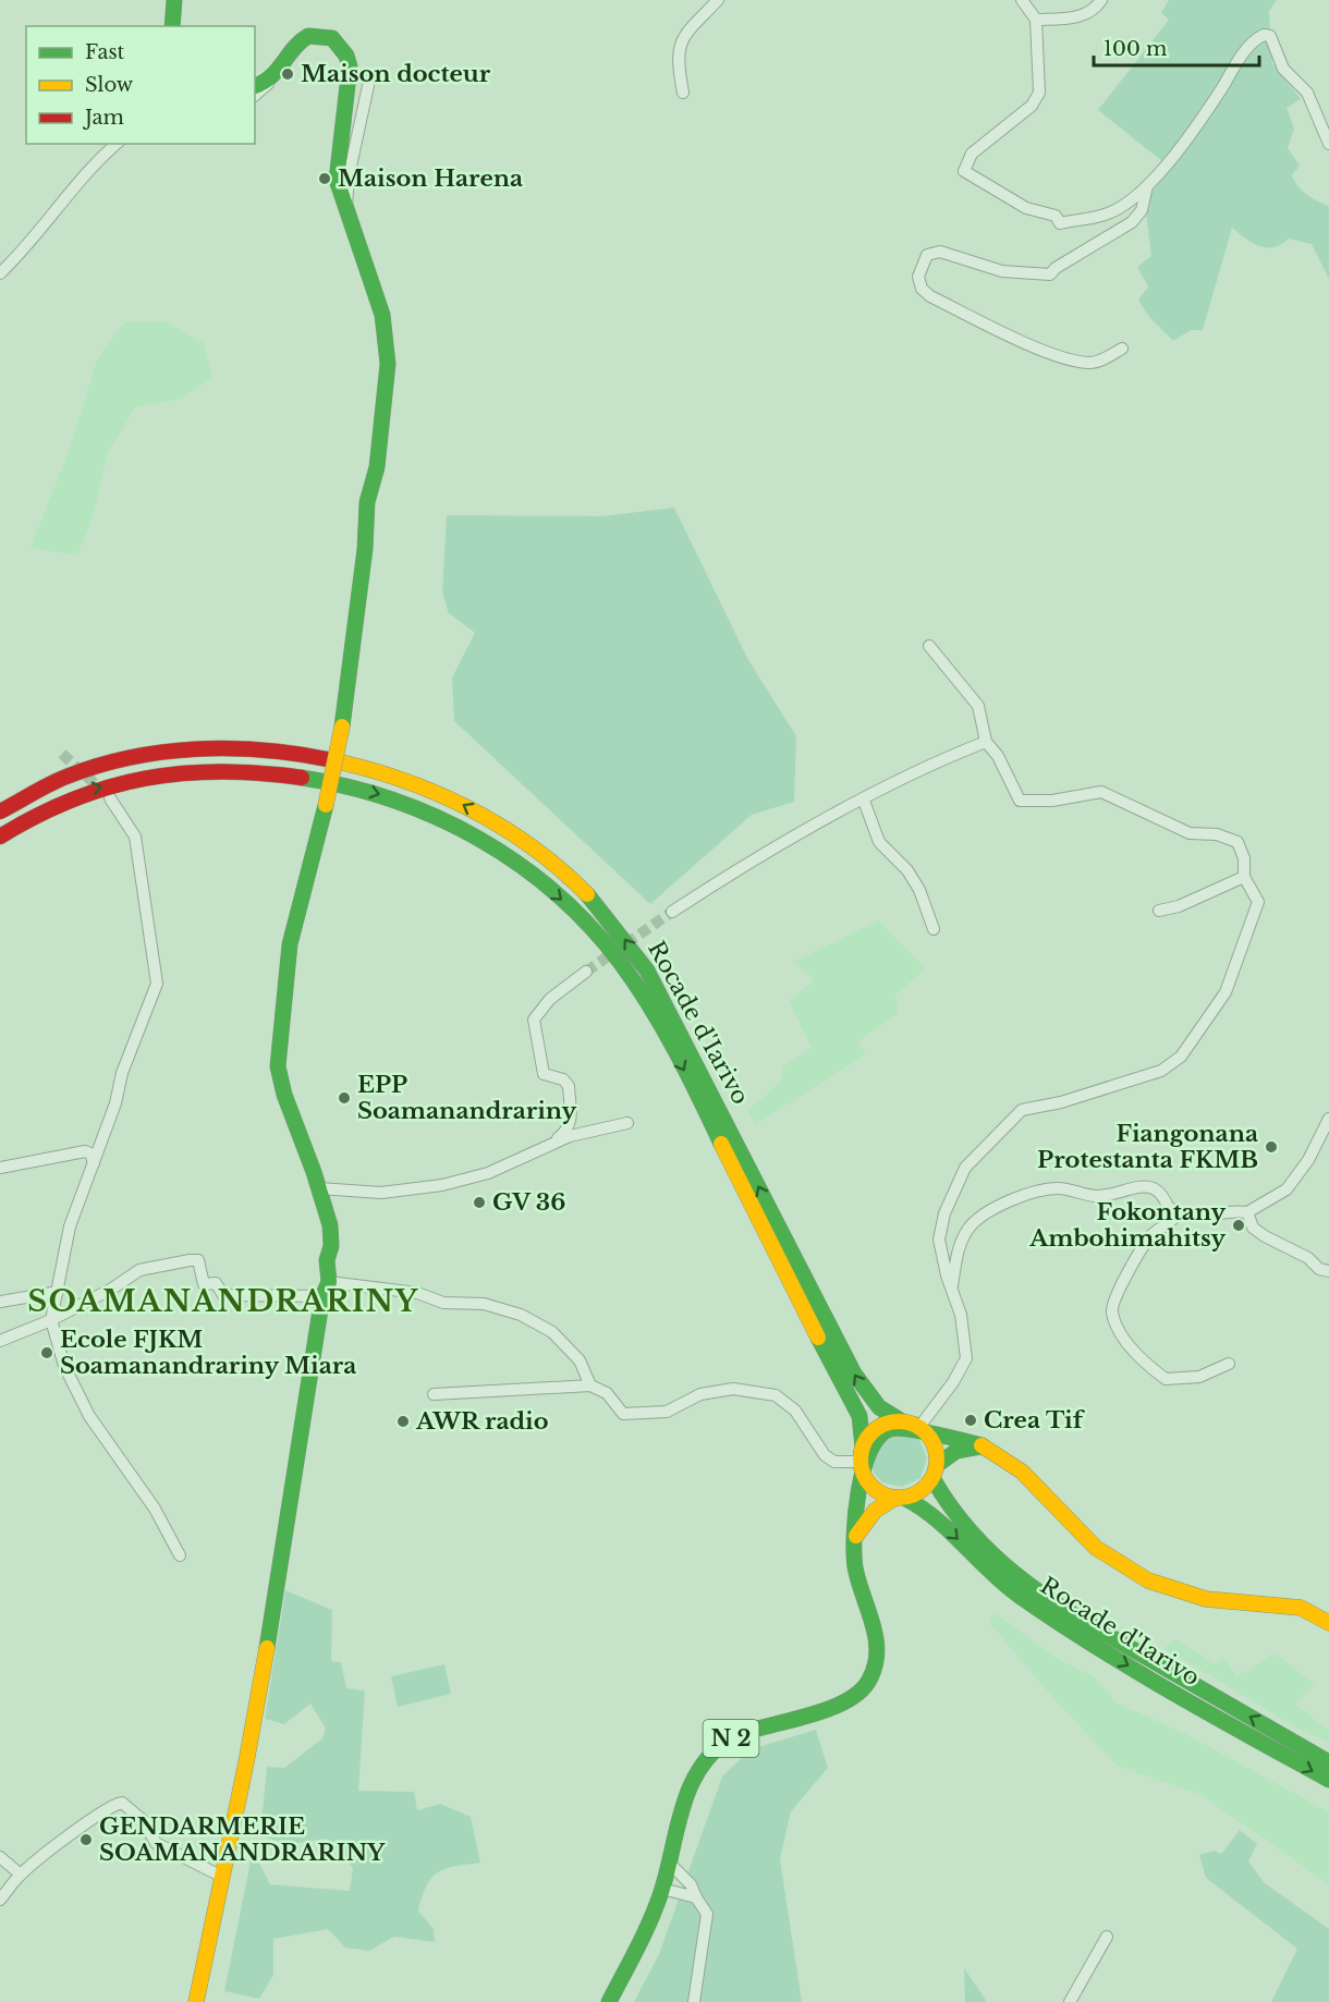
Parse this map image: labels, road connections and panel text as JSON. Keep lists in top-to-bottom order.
{
  "streets": {
    "main road": ["Rocade d'Iarivo", "N 2"]
  },
  "crossings": [
    ["Rocade d'Iarivo", "N 2"]
  ],
  "districts": ["SOAMANANDRARINY"],
  "places": [
    "Maison docteur",
    "Maison Harena",
    "EPP Soamanandrariny",
    "Fiangonana Protestanta FKMB",
    "GV 36",
    "Fokontany Ambohimahitsy",
    "Ecole FJKM Soamanandrariny Miara",
    "Crea Tif",
    "AWR radio",
    "GENDARMERIE SOAMANANDRARINY"
  ],
  "legend": ["Fast", "Slow", "Jam"],
  "scale_bar": "100 m"
}
